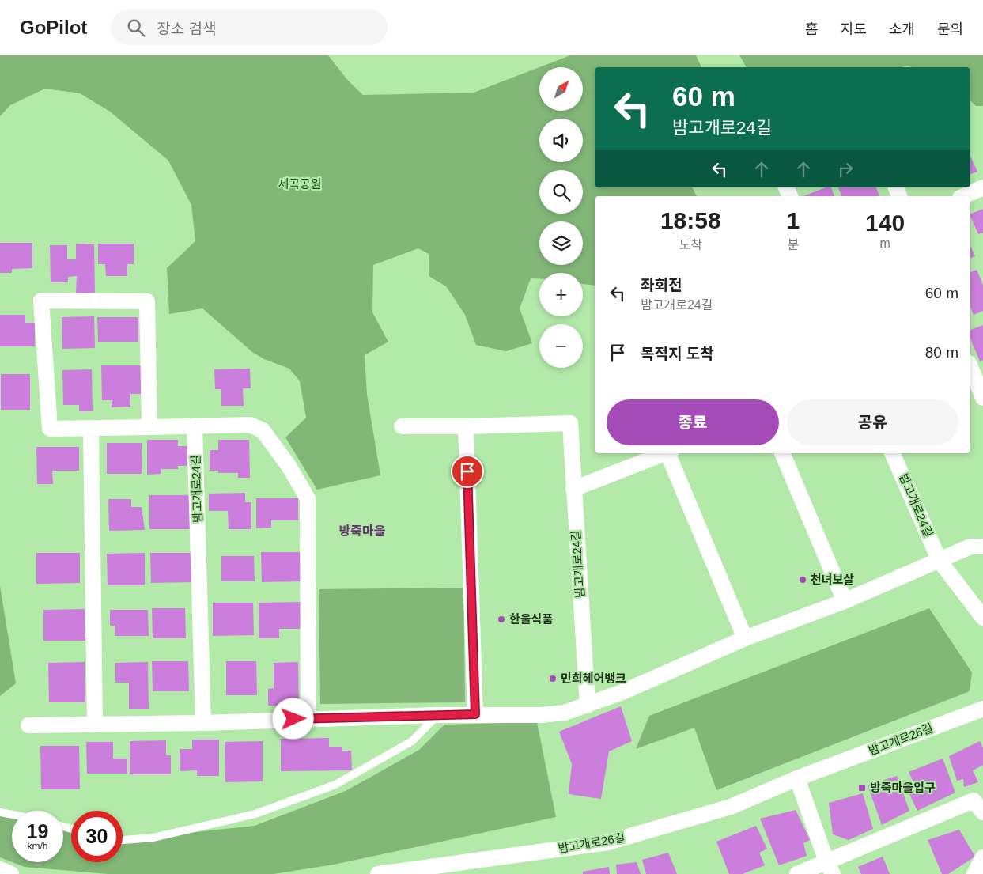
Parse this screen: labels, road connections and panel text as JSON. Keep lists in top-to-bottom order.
{
  "streets": {
    "street": ["밤고개로24길", "밤고개로26길"]
  },
  "districts": ["방죽마을"],
  "parks": ["세곡공원"],
  "places": {
    "other": ["천녀보살", "한울식품", "민희헤어뱅크"],
    "transit": ["방죽마을입구"]
  },
  "north": "top right",
  "page": {
    "header": "GoPilot",
    "search": "장소 검색",
    "nav": [
      "홈",
      "지도",
      "소개",
      "문의"
    ],
    "map_buttons": ["+", "−"],
    "turn": ["60 m", "밤고개로24길"],
    "eta": [
      "18:58",
      "도착",
      "1",
      "분",
      "140",
      "m"
    ],
    "list": [
      {
        "name": "좌회전",
        "note": "밤고개로24길",
        "value": "60 m"
      },
      {
        "name": "목적지 도착",
        "value": "80 m"
      }
    ],
    "buttons": ["종료", "공유"],
    "speed": "19 km/h",
    "limit": "30"
  }
}
